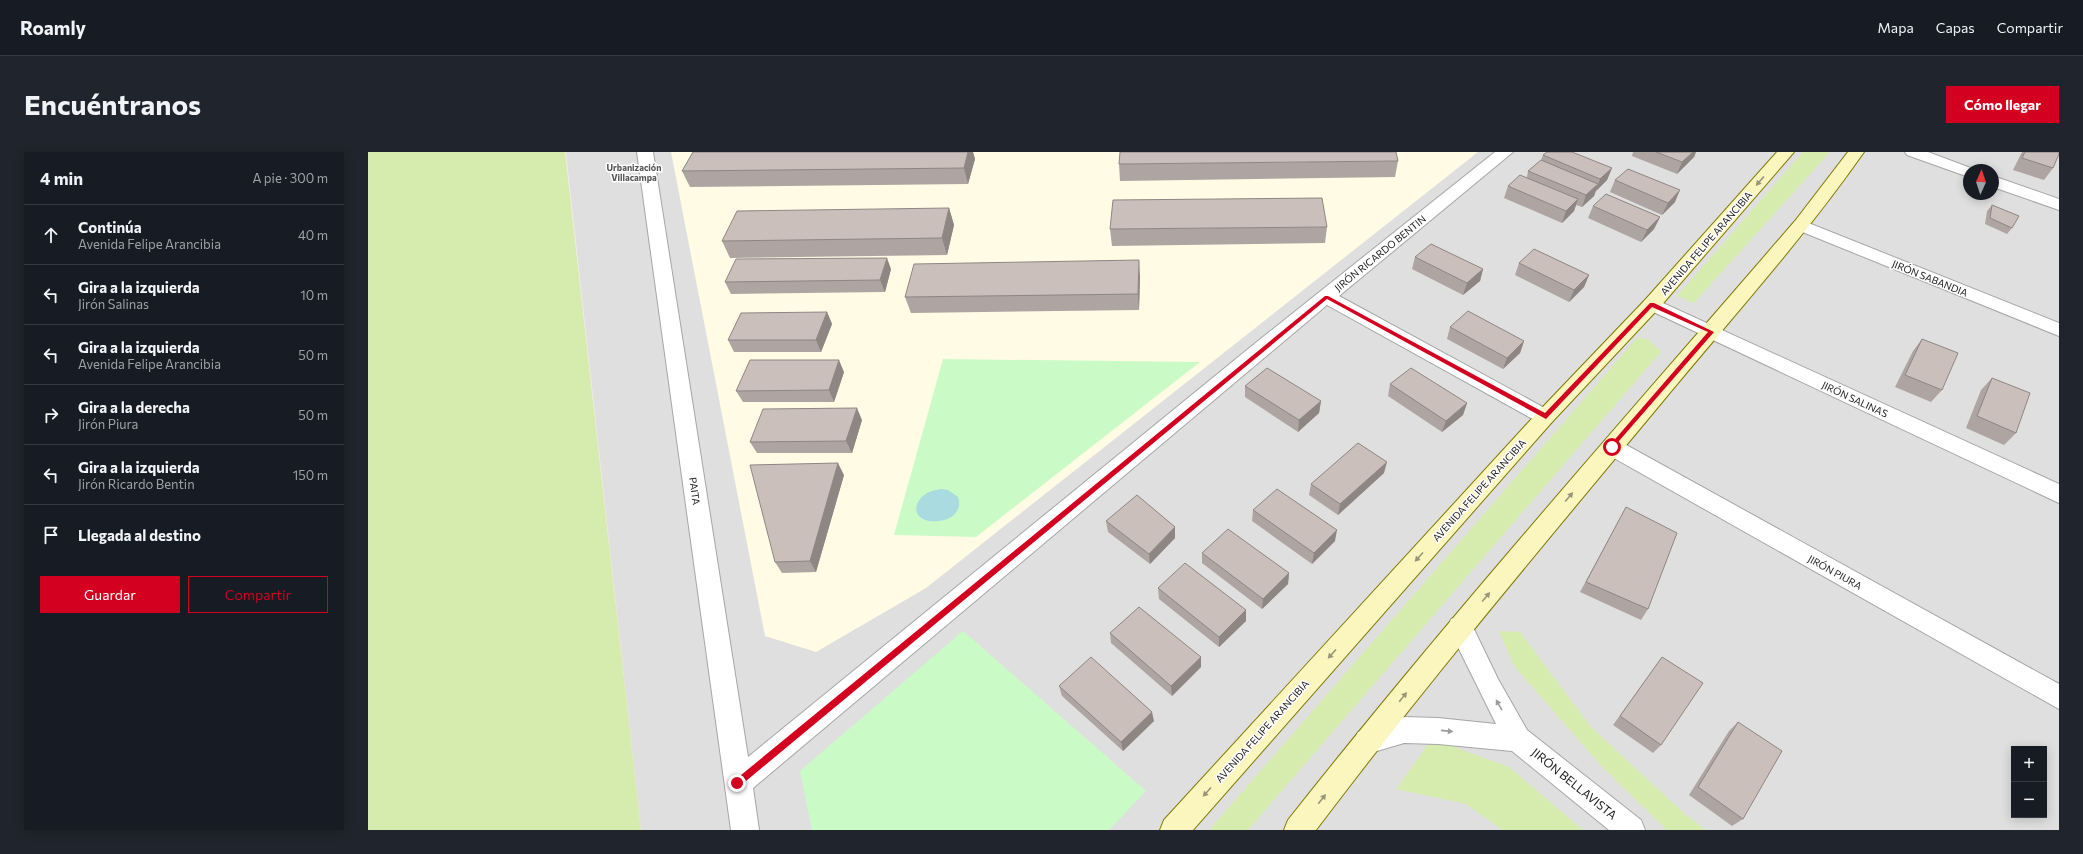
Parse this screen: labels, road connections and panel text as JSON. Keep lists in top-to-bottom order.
{
  "streets": {
    "main road": ["AVENIDA FELIPE ARANCIBIA"],
    "street": [
      "JIRÓN RICARDO BENTIN",
      "JIRÓN SABANDIA",
      "JIRÓN SALINAS",
      "PAITA",
      "JIRÓN PIURA",
      "JIRÓN BELLAVISTA"
    ]
  },
  "crossings": [
    ["AVENIDA FELIPE ARANCIBIA", "JIRÓN SALINAS"],
    ["JIRÓN RICARDO BENTIN", "PAITA"]
  ],
  "one_way": ["JIRÓN BELLAVISTA"],
  "districts": ["Urbanización Villacampa"],
  "north": "top",
  "page": {
    "header": "Roamly",
    "nav": ["Mapa", "Capas", "Compartir"],
    "buttons": [
      "Cómo llegar",
      ["Guardar", "Compartir"]
    ],
    "title": "Encuéntranos",
    "heading": ["4 min", "A pie · 300 m"],
    "list": [
      ["Continúa", "Avenida Felipe Arancibia", "40 m"],
      ["Gira a la izquierda", "Jirón Salinas", "10 m"],
      ["Gira a la izquierda", "Avenida Felipe Arancibia", "50 m"],
      ["Gira a la derecha", "Jirón Piura", "50 m"],
      ["Gira a la izquierda", "Jirón Ricardo Bentin", "150 m"],
      "Llegada al destino"
    ],
    "map_buttons": ["+", "−"]
  }
}
